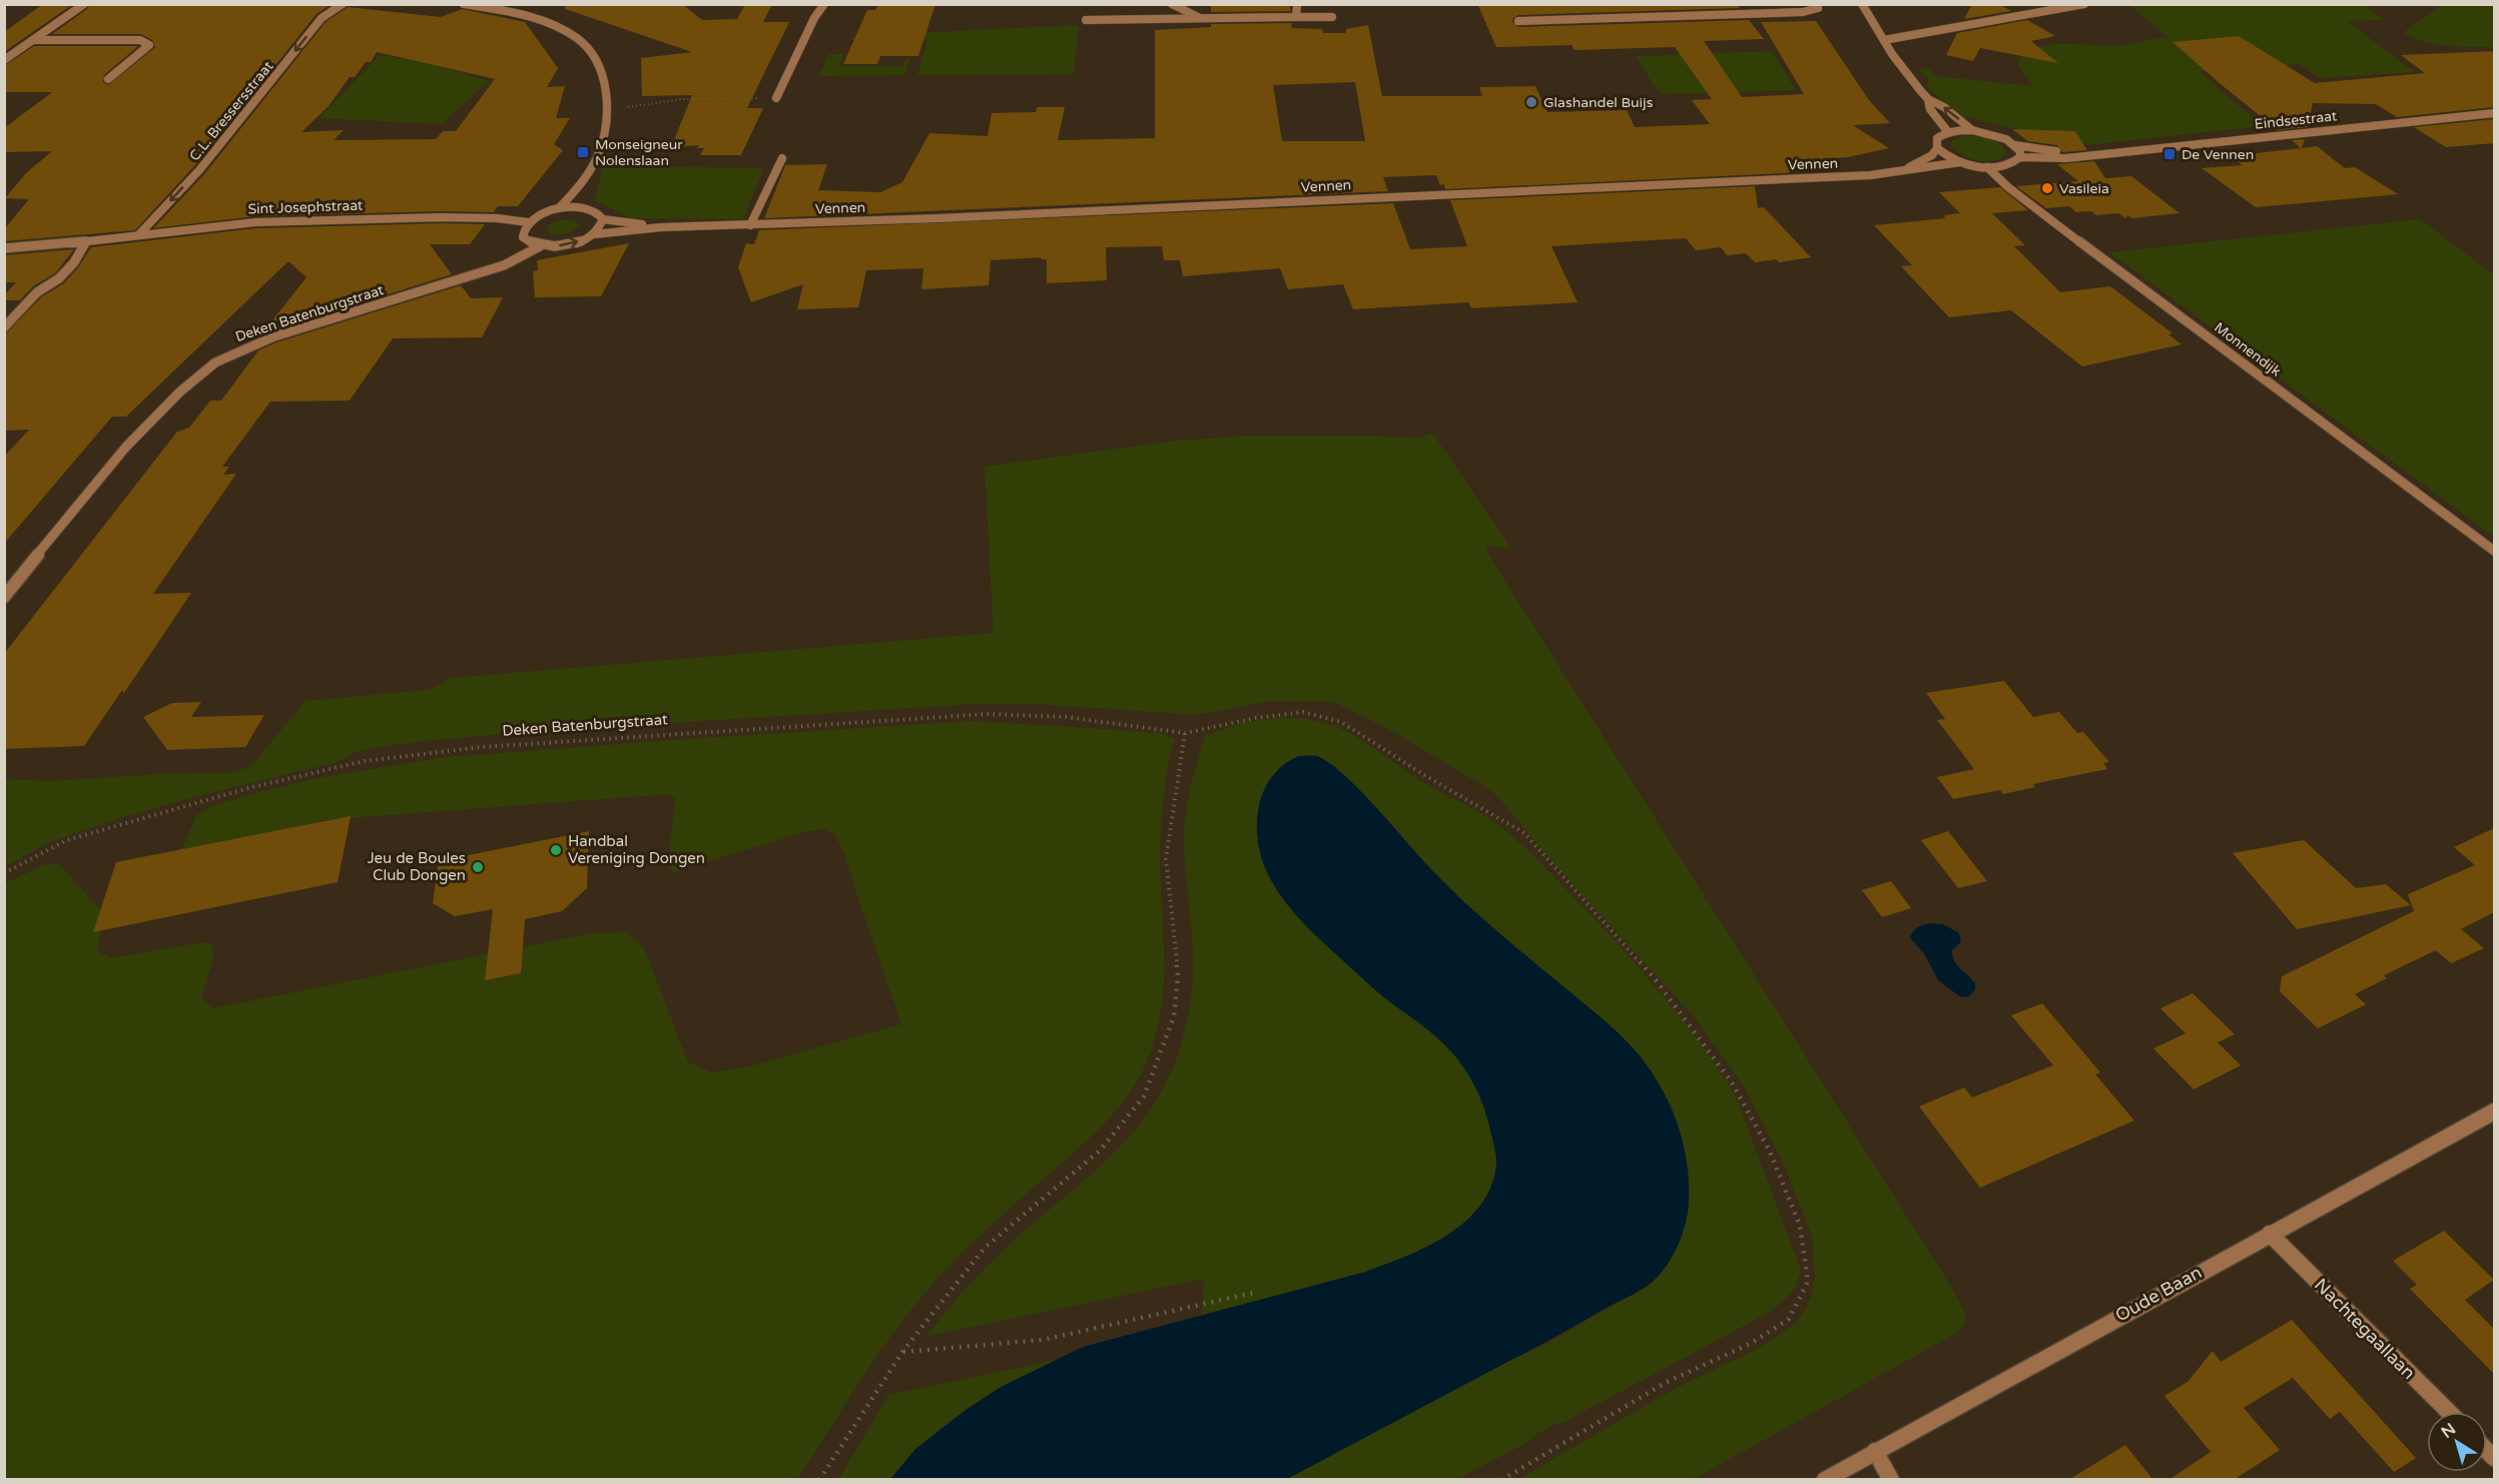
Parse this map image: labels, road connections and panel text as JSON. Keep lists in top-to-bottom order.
{
  "streets": {
    "street": [
      "C.L. Bressersstraat",
      "Eindsestraat",
      "Vennen",
      "Sint Josephstraat",
      "Deken Batenburgstraat",
      "Monnendijk",
      "Oude Baan",
      "Nachtegaallaan"
    ]
  },
  "crossings": [
    ["C.L. Bressersstraat", "Sint Josephstraat"],
    ["Vennen", "Deken Batenburgstraat"],
    ["Oude Baan", "Nachtegaallaan"]
  ],
  "one_way": ["C.L. Bressersstraat"],
  "places": {
    "other": [
      "Glashandel Buijs",
      "Vasileia",
      "Handbal Vereniging Dongen",
      "Jeu de Boules Club Dongen"
    ],
    "transit": ["Monseigneur Nolenslaan", "De Vennen"]
  },
  "north": "top left"
}
